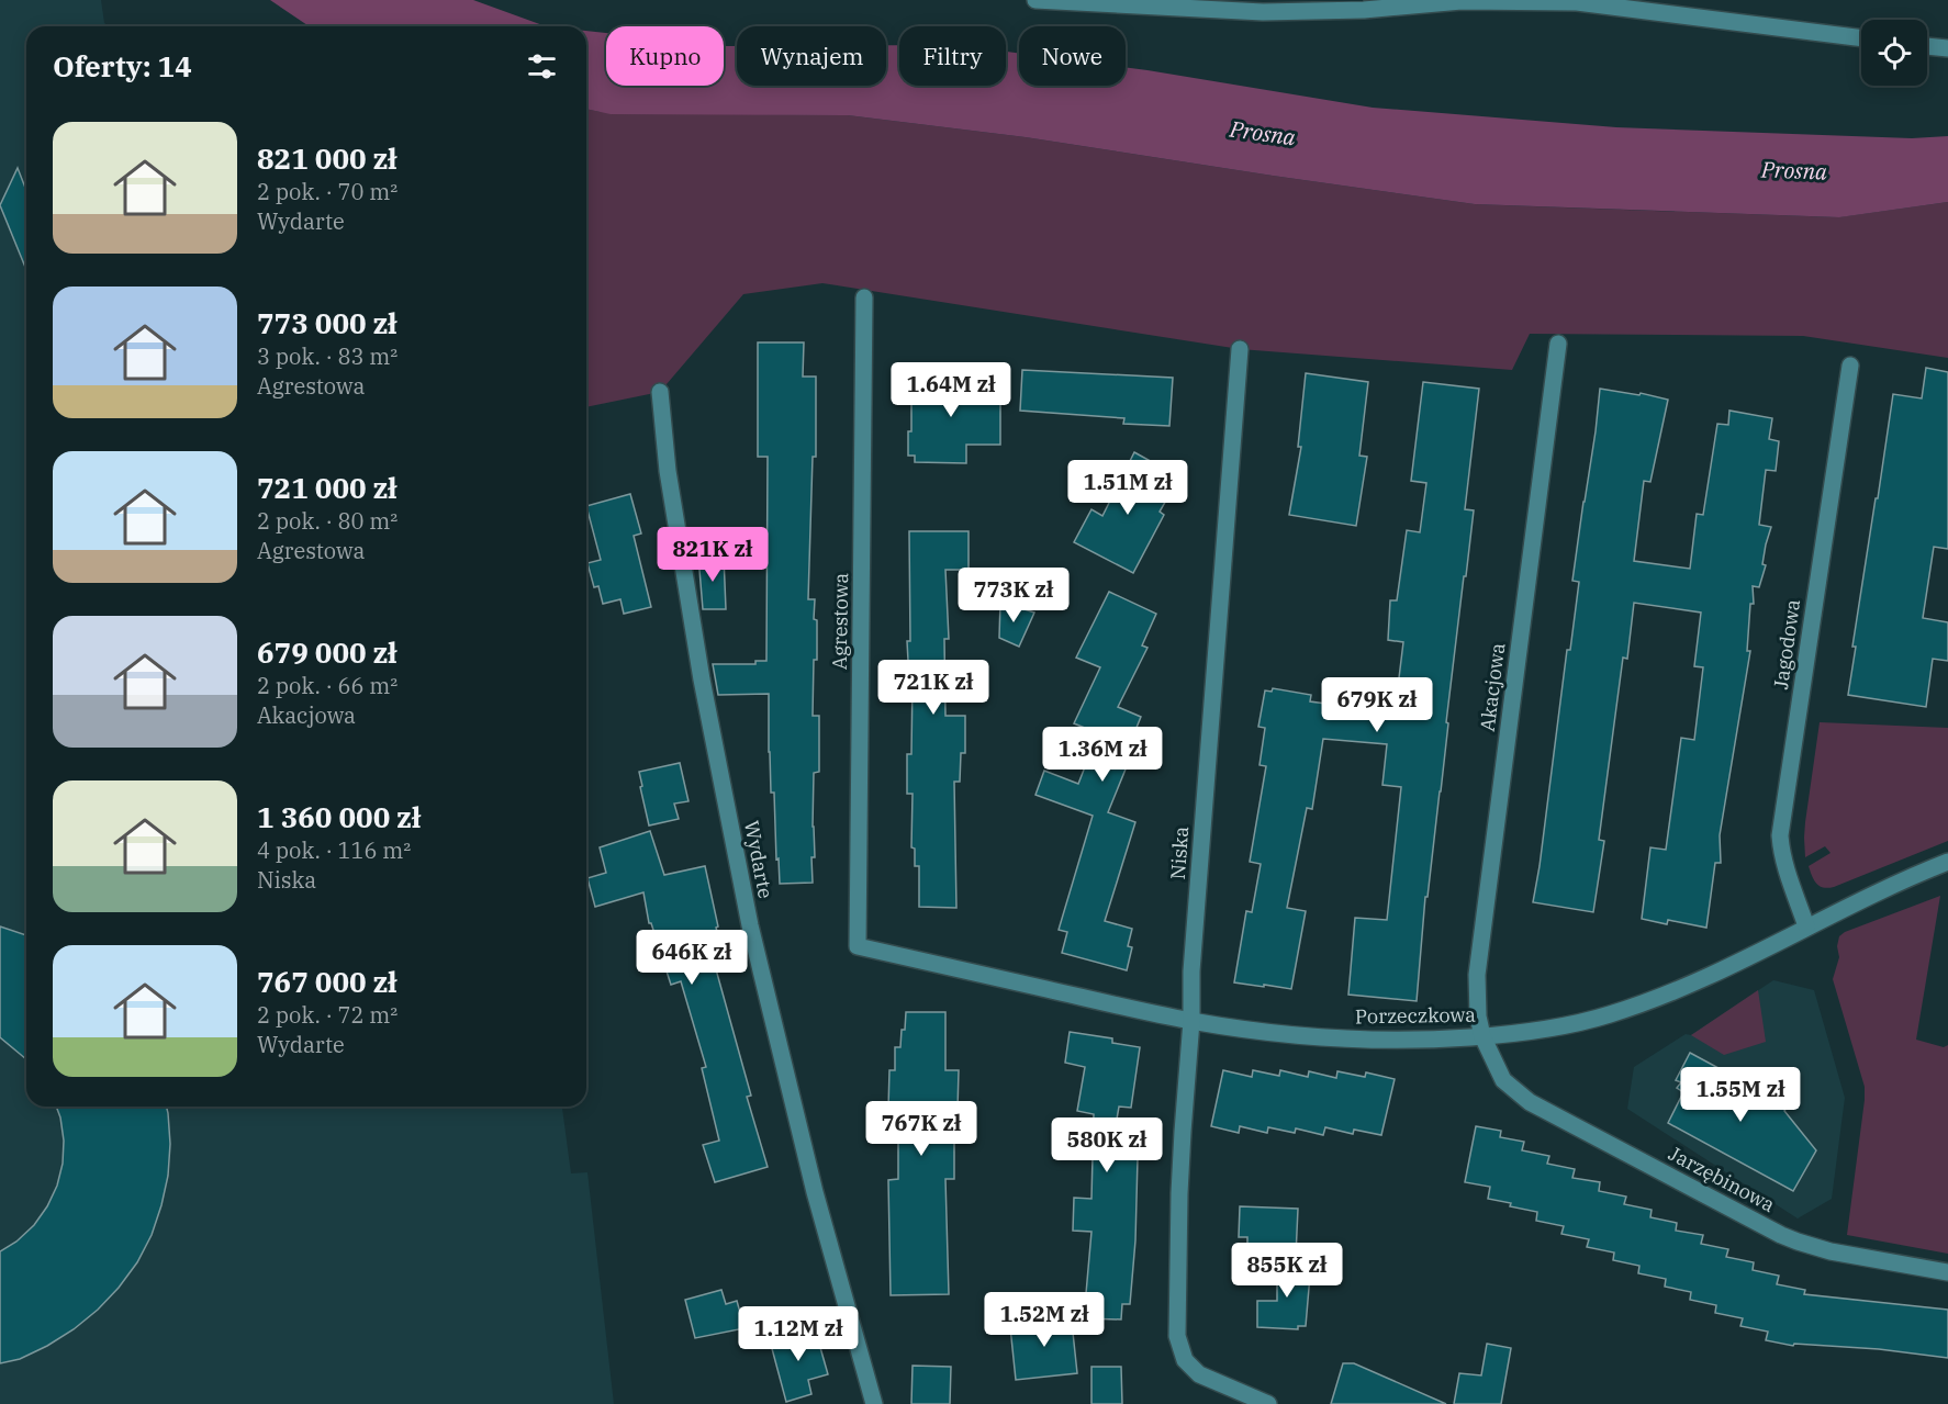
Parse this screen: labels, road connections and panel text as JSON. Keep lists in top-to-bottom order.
{
  "streets": {
    "street": [
      "Agrestowa",
      "Jagodowa",
      "Akacjowa",
      "Niska",
      "Wydarte",
      "Porzeczkowa",
      "Jarzębinowa"
    ]
  },
  "crossings": [
    ["Agrestowa", "Porzeczkowa"],
    ["Jagodowa", "Porzeczkowa"],
    ["Akacjowa", "Porzeczkowa"],
    ["Akacjowa", "Jarzębinowa"],
    ["Niska", "Porzeczkowa"],
    ["Porzeczkowa", "Jarzębinowa"]
  ],
  "water": ["Prosna"],
  "page": {
    "chip": [
      "Kupno",
      "Wynajem",
      "Filtry",
      "Nowe"
    ],
    "heading": "Oferty: 14",
    "list": [
      {
        "name": "821 000 zł",
        "note": "2 pok. · 70 m² · Wydarte"
      },
      {
        "name": "773 000 zł",
        "note": "3 pok. · 83 m² · Agrestowa"
      },
      {
        "name": "721 000 zł",
        "note": "2 pok. · 80 m² · Agrestowa"
      },
      {
        "name": "679 000 zł",
        "note": "2 pok. · 66 m² · Akacjowa"
      },
      {
        "name": "1 360 000 zł",
        "note": "4 pok. · 116 m² · Niska"
      },
      {
        "name": "767 000 zł",
        "note": "2 pok. · 72 m² · Wydarte"
      }
    ],
    "price": [
      "1.64M zł",
      "1.51M zł",
      "821K zł",
      "773K zł",
      "721K zł",
      "679K zł",
      "1.36M zł",
      "646K zł",
      "1.55M zł",
      "767K zł",
      "580K zł",
      "855K zł",
      "1.52M zł",
      "1.12M zł"
    ]
  }
}
